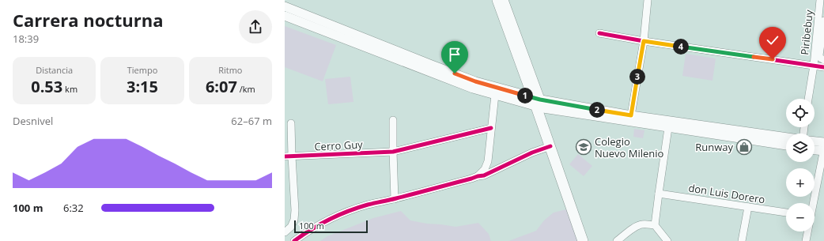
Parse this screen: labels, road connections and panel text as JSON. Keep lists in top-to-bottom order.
{
  "streets": {
    "street": ["Piribebuy", "Cerro Guy", "don Luis Dorero"]
  },
  "places": {
    "school or university": ["Colegio Nuevo Milenio"],
    "shop": ["Runway"]
  },
  "scale_bar": "100 m",
  "page": {
    "heading": ["Carrera nocturna", "18:39"],
    "pins": [
      "4",
      "3",
      "1",
      "2"
    ],
    "stats": [
      ["Distancia", "0.53 km"],
      ["Tiempo", "3:15"],
      ["Ritmo", "6:07 /km"]
    ],
    "map_buttons": ["+", "−"],
    "chart": ["Desnivel", "62–67 m"],
    "list": [
      {
        "name": "100 m",
        "note": "6:32"
      }
    ],
    "scale": "100 m"
  }
}
